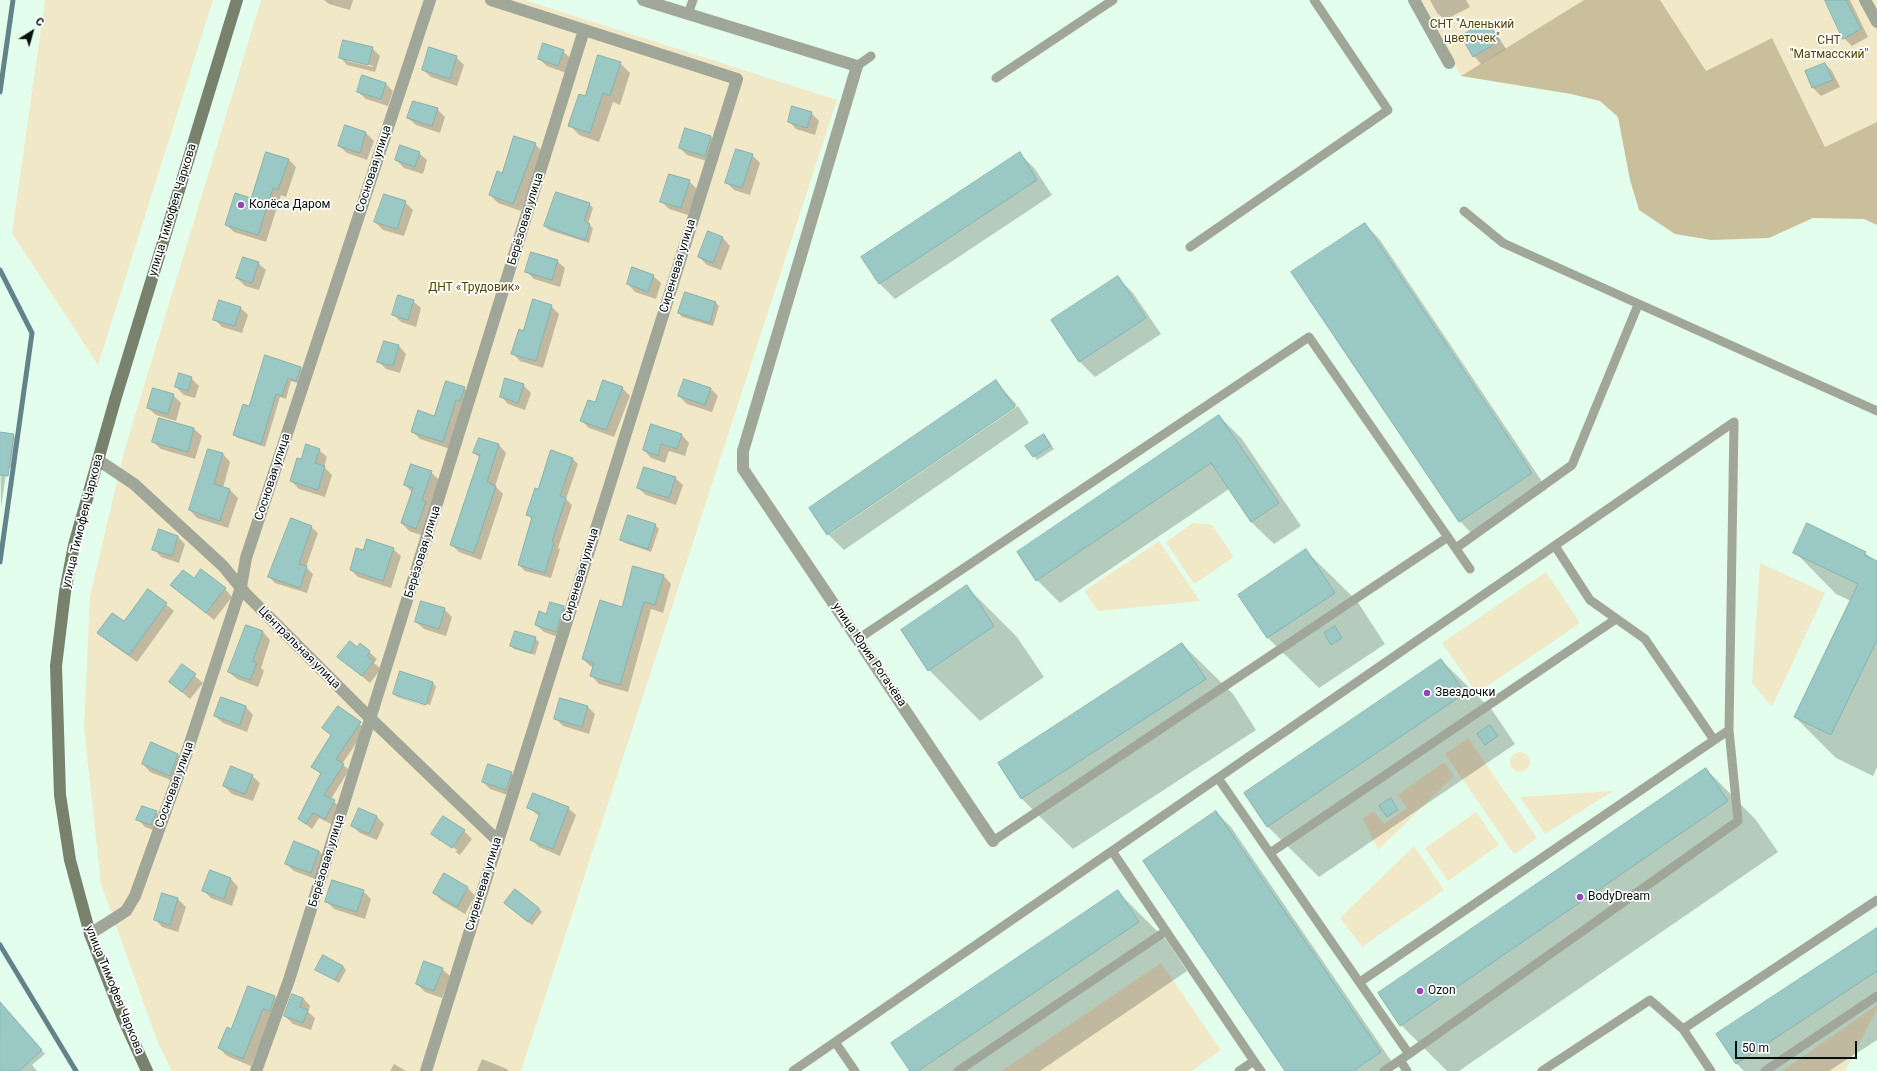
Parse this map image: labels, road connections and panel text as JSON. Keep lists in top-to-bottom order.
{
  "streets": {
    "main road": ["улица Тимофея Чаркова"],
    "street": [
      "Сосновая улица",
      "Берёзовая улица",
      "Сиреневая улица",
      "Центральная улица",
      "улица Юрия Рогачёва"
    ]
  },
  "crossings": [
    ["Сосновая улица", "улица Тимофея Чаркова"],
    ["Сосновая улица", "Центральная улица"],
    ["улица Тимофея Чаркова", "Центральная улица"],
    ["Берёзовая улица", "Сиреневая улица"],
    ["Берёзовая улица", "Центральная улица"],
    ["Сиреневая улица", "Центральная улица"]
  ],
  "parks": ["СНТ \"Аленький цветочек\"", "СНТ \"Матмасский\"", "ДНТ «Трудовик»"],
  "places": [
    "Колёса Даром",
    "Звездочки",
    "BodyDream",
    "Ozon"
  ],
  "scale_bar": "50 m",
  "north": "top right"
}
